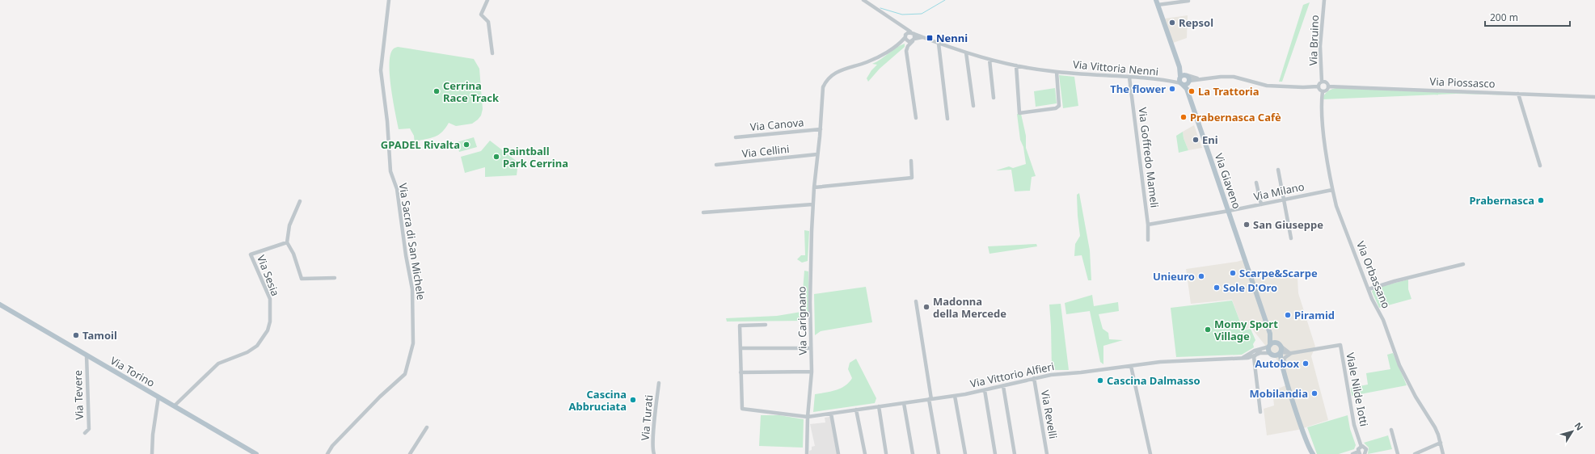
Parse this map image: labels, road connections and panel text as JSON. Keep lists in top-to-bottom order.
{
  "streets": {
    "main road": ["Via Giaveno", "Via Torino"],
    "street": [
      "Via Bruino",
      "Via Vittoria Nenni",
      "Via Piossasco",
      "Via Canova",
      "Via Cellini",
      "Via Goffredo Mameli",
      "Via Milano",
      "Via Sacra di San Michele",
      "Via Orbassano",
      "Via Sesia",
      "Via Carignano",
      "Via Vittorio Alfieri",
      "Viale Nilde Iotti",
      "Via Tevere",
      "Via Revelli",
      "Via Turati"
    ]
  },
  "crossings": [
    ["Via Bruino", "Via Piossasco"],
    ["Via Bruino", "Via Orbassano"],
    ["Via Vittoria Nenni", "Via Goffredo Mameli"],
    ["Via Vittoria Nenni", "Via Giaveno"],
    ["Via Vittoria Nenni", "Via Carignano"],
    ["Via Piossasco", "Via Orbassano"],
    ["Via Canova", "Via Carignano"],
    ["Via Cellini", "Via Carignano"],
    ["Via Goffredo Mameli", "Via Milano"],
    ["Via Giaveno", "Via Milano"],
    ["Via Giaveno", "Via Vittorio Alfieri"],
    ["Via Giaveno", "Viale Nilde Iotti"],
    ["Via Milano", "Via Orbassano"],
    ["Via Sesia", "Via Torino"],
    ["Via Carignano", "Via Vittorio Alfieri"],
    ["Via Torino", "Via Tevere"],
    ["Via Vittorio Alfieri", "Via Revelli"]
  ],
  "places": {
    "other": [
      "Repsol",
      "The flower",
      "Cerrina Race Track",
      "La Trattoria",
      "Prabernasca Cafè",
      "Eni",
      "GPADEL Rivalta",
      "Paintball Park Cerrina",
      "Prabernasca",
      "San Giuseppe",
      "Scarpe&Scarpe",
      "Unieuro",
      "Sole D'Oro",
      "Madonna della Mercede",
      "Piramid",
      "Momy Sport Village",
      "Tamoil",
      "Autobox",
      "Cascina Dalmasso",
      "Mobilandia",
      "Cascina Abbruciata"
    ],
    "transit": ["Nenni"]
  },
  "scale_bar": "200 m",
  "north": "top right"
}
